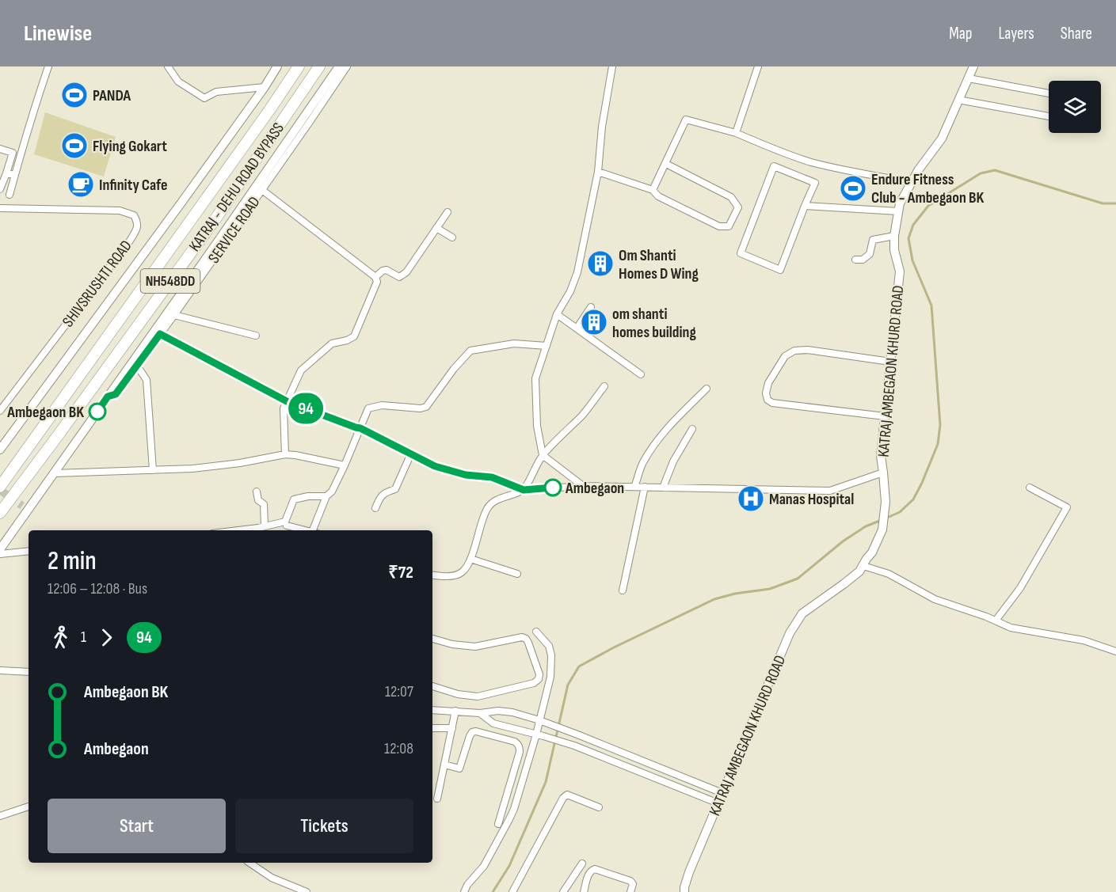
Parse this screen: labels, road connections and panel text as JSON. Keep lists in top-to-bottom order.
{
  "streets": {
    "highway": ["KATRAJ - DEHU ROAD BYPASS", "NH548DD"],
    "street": ["SERVICE ROAD", "SHIVSRUSHTI ROAD", "KATRAJ AMBEGAON KHURD ROAD"]
  },
  "places": {
    "sports": ["PANDA", "Flying Gokart", "Endure Fitness Club - Ambegaon BK"],
    "cafe": ["Infinity Cafe"],
    "building": ["Om Shanti Homes D Wing", "om shanti homes building"],
    "other": ["Ambegaon BK", "Ambegaon"],
    "hospital": ["Manas Hospital"]
  },
  "lines": ["bus line 94"],
  "page": {
    "header": "Linewise",
    "nav": ["Map", "Layers", "Share"],
    "on_map": "94",
    "heading": ["2 min", "12:06 – 12:08 · Bus", "₹72"],
    "legs": ["1", "94"],
    "list": [
      {
        "name": "Ambegaon BK",
        "value": "12:07"
      },
      {
        "name": "Ambegaon",
        "value": "12:08"
      }
    ],
    "buttons": ["Start", "Tickets"]
  }
}
